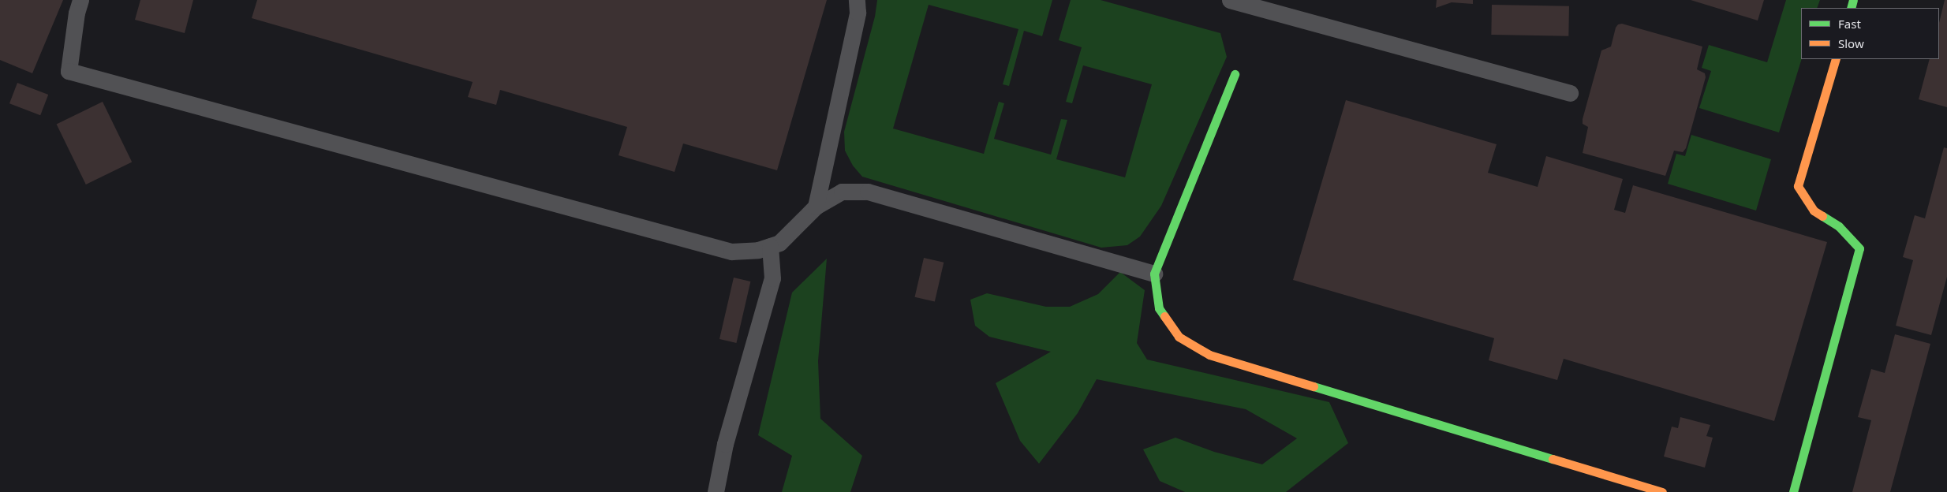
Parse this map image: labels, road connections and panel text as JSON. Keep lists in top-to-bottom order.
{
  "legend": ["Fast", "Slow"]
}
